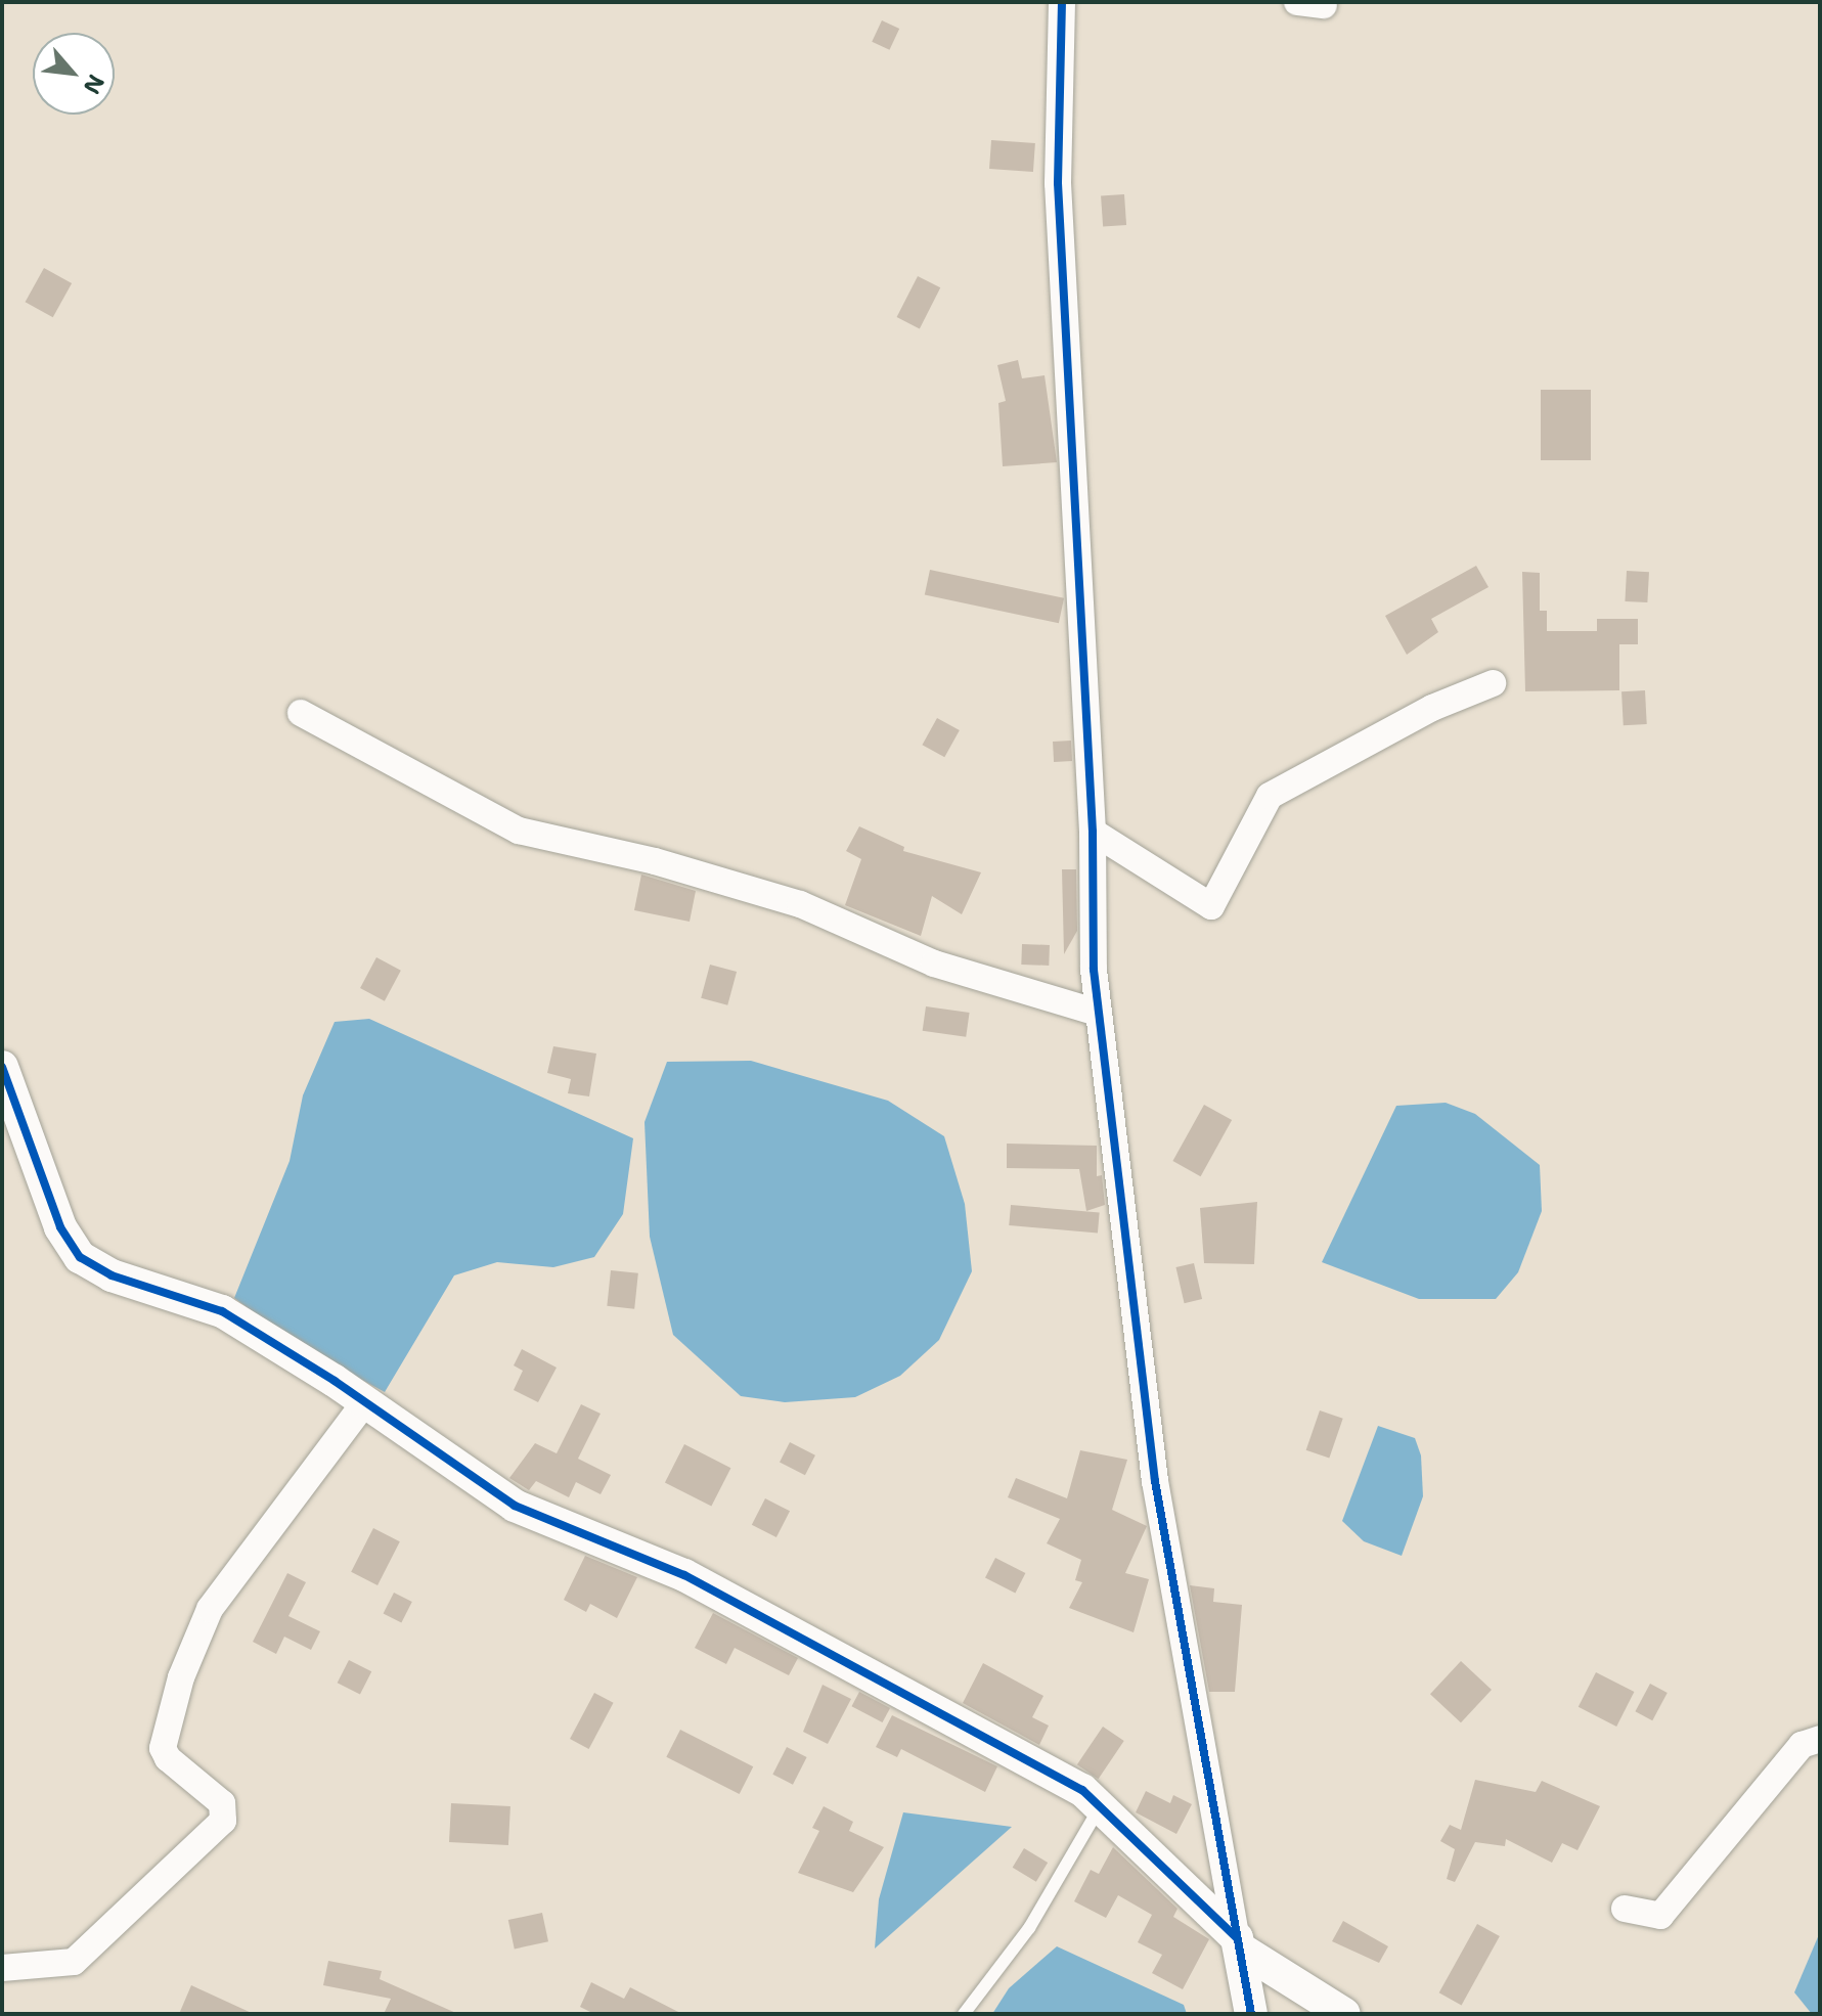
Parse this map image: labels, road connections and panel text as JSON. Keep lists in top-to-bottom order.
{
  "north": "bottom right"
}
